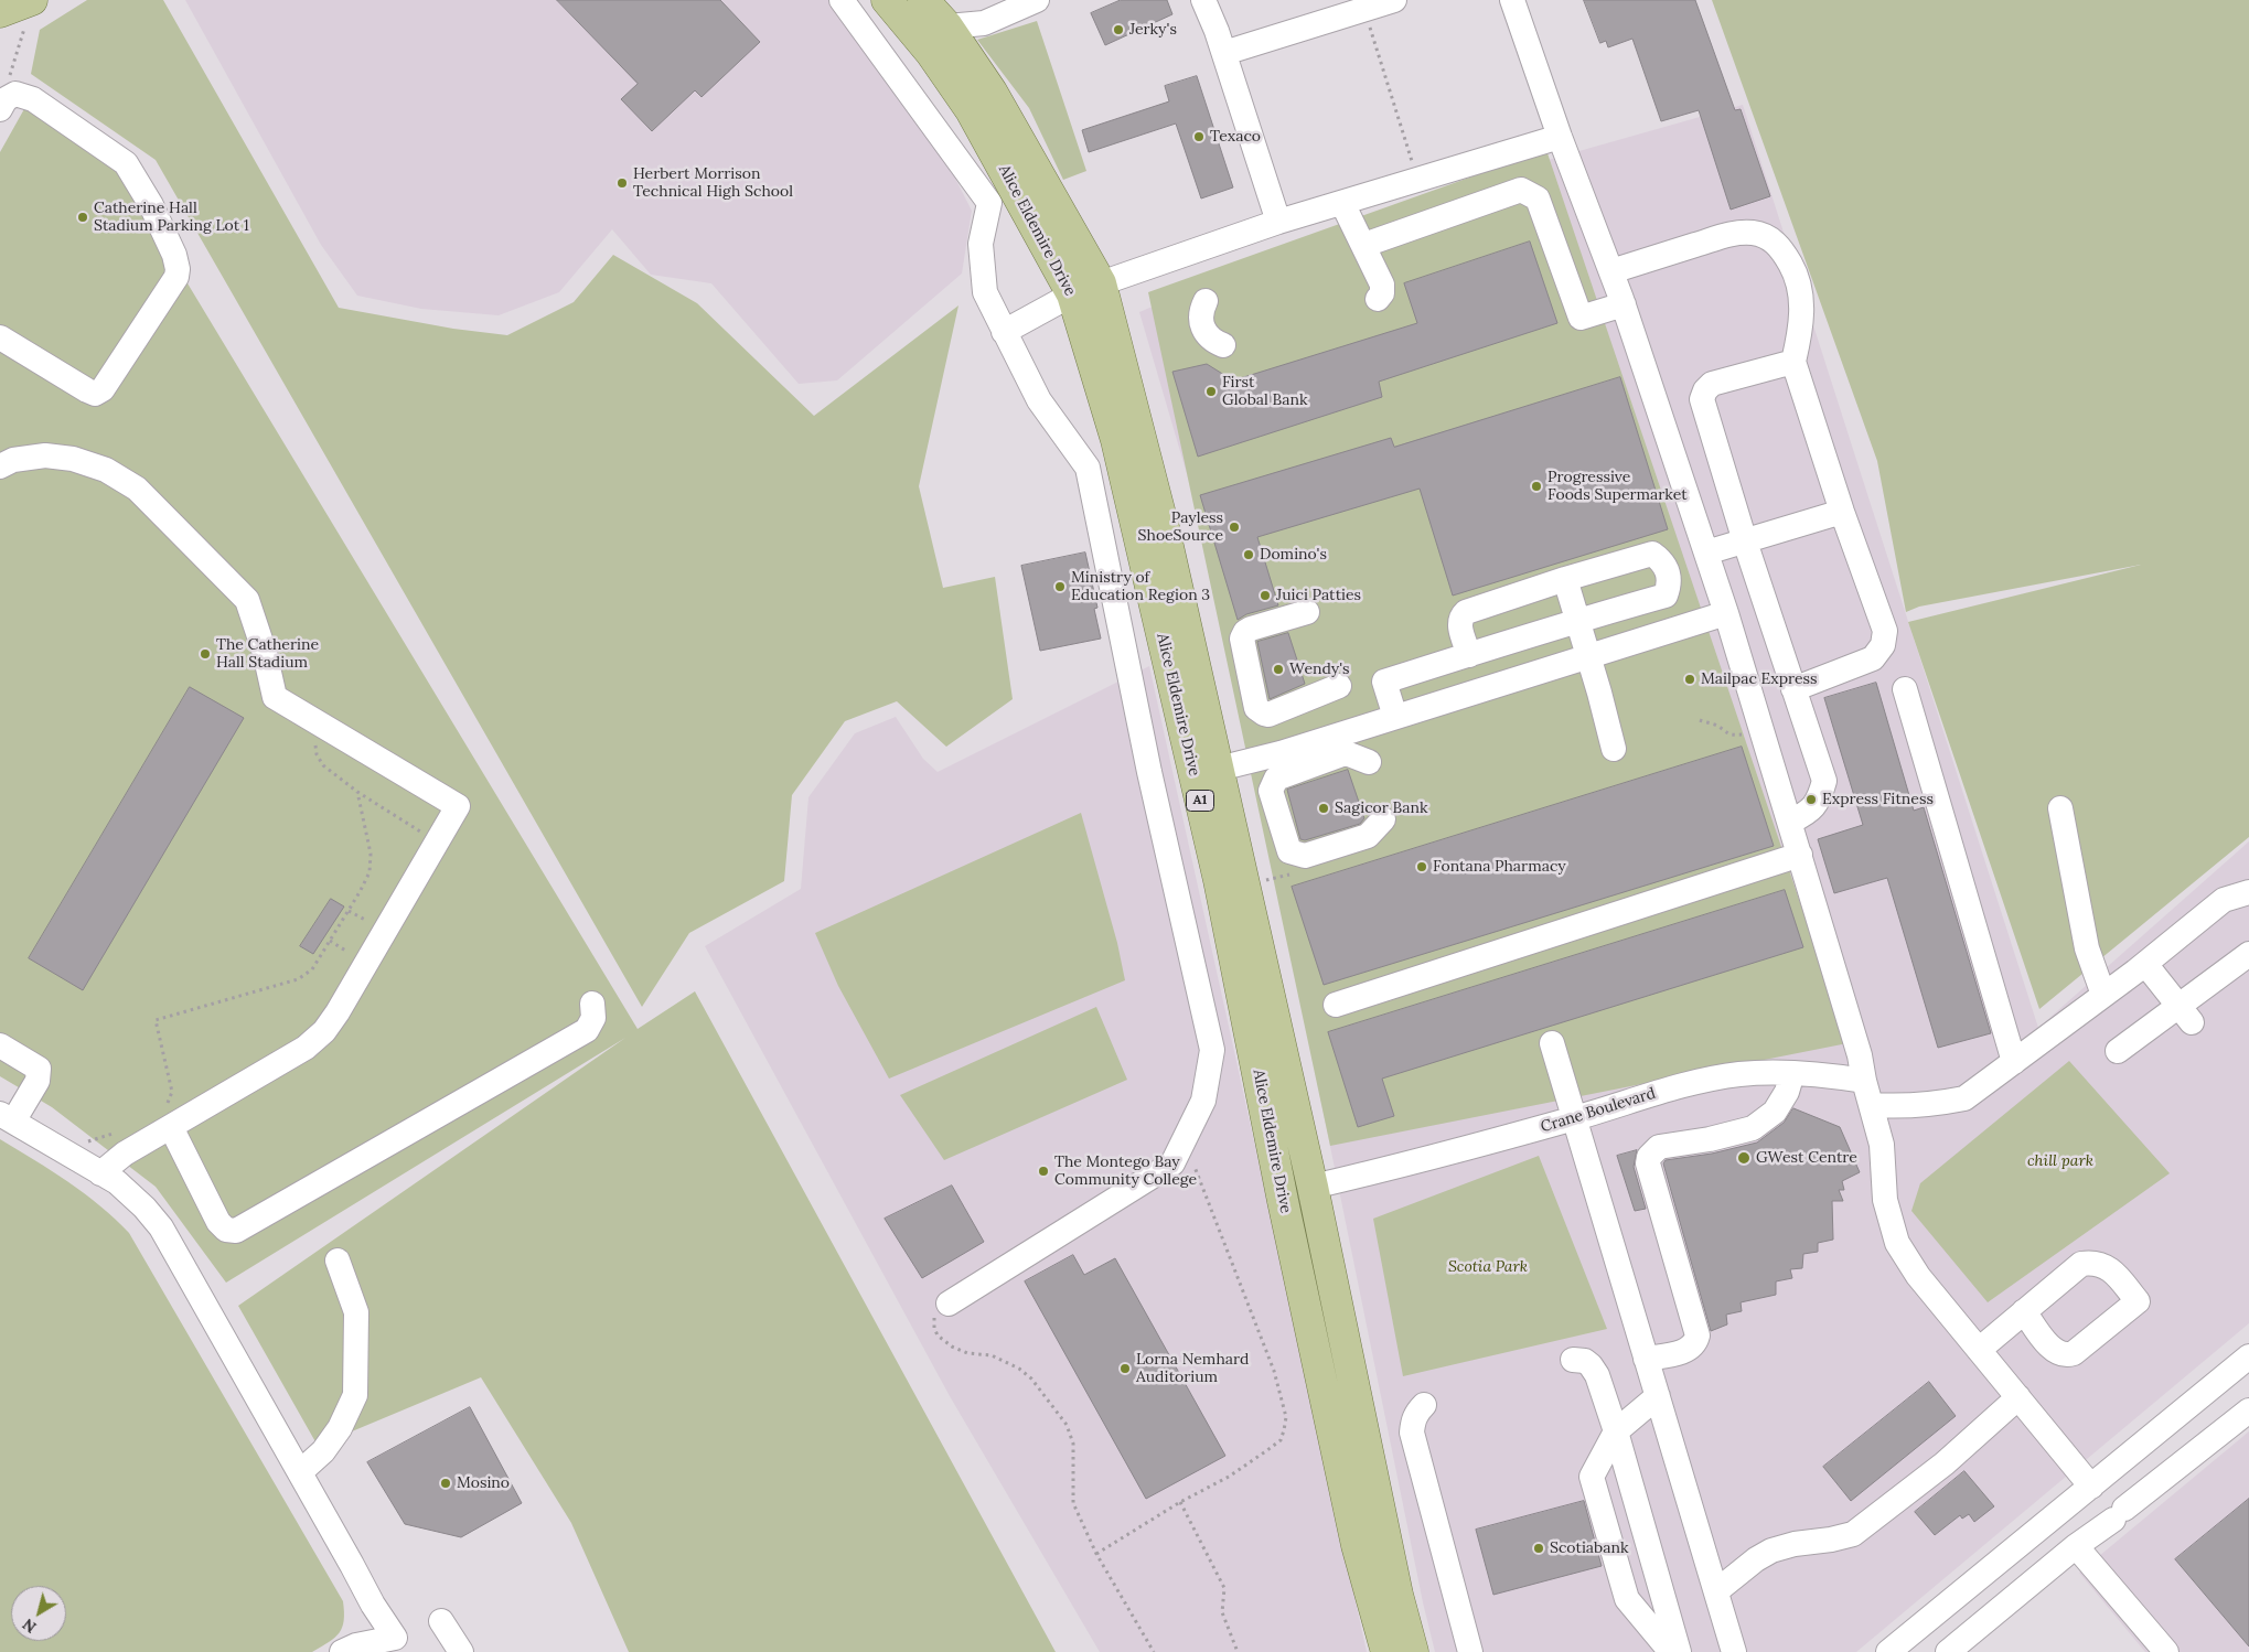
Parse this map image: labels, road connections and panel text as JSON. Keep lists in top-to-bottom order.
{
  "streets": {
    "main road": ["Alice Eldemire Drive", "A1"],
    "lane": ["Crane Boulevard"]
  },
  "crossings": [
    ["Alice Eldemire Drive", "Crane Boulevard"]
  ],
  "parks": ["chill park", "Scotia Park"],
  "places": [
    "Jerky's",
    "Texaco",
    "Herbert Morrison Technical High School",
    "Catherine Hall Stadium Parking Lot 1",
    "First Global Bank",
    "Progressive Foods Supermarket",
    "Payless ShoeSource",
    "Domino's",
    "Ministry of Education Region 3",
    "Juici Patties",
    "The Catherine Hall Stadium",
    "Wendy's",
    "Mailpac Express",
    "Express Fitness",
    "Sagicor Bank",
    "Fontana Pharmacy",
    "GWest Centre",
    "The Montego Bay Community College",
    "Lorna Nemhard Auditorium",
    "Mosino",
    "Scotiabank"
  ],
  "north": "bottom left"
}
